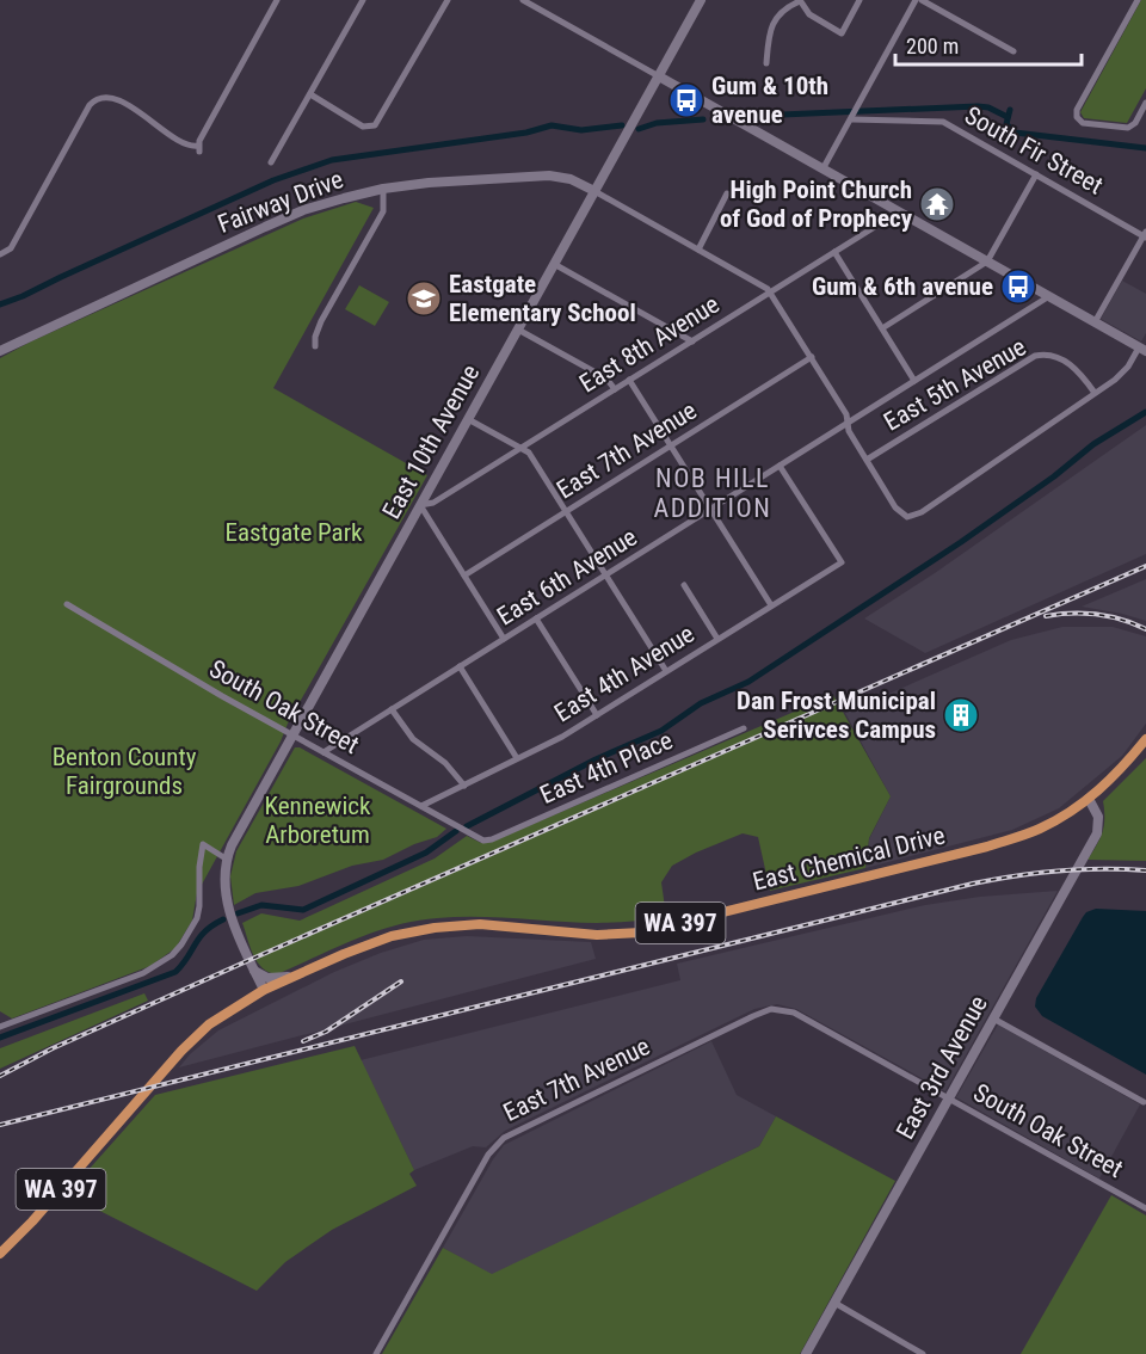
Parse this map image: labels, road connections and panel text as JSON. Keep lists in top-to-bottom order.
{
  "streets": {
    "main road": ["East Chemical Drive", "WA 397"],
    "street": [
      "South Fir Street",
      "Fairway Drive",
      "East 8th Avenue",
      "East 5th Avenue",
      "East 10th Avenue",
      "East 7th Avenue",
      "East 6th Avenue",
      "East 4th Avenue",
      "South Oak Street",
      "East 4th Place",
      "East 3rd Avenue"
    ]
  },
  "crossings": [
    ["Fairway Drive", "East 10th Avenue"],
    ["East 8th Avenue", "East 10th Avenue"],
    ["East 10th Avenue", "South Oak Street"],
    ["East 10th Avenue", "East Chemical Drive"],
    ["East 7th Avenue", "South Oak Street"],
    ["East 6th Avenue", "East 4th Avenue"],
    ["East 6th Avenue", "South Oak Street"],
    ["East 4th Avenue", "South Oak Street"],
    ["South Oak Street", "East 4th Place"],
    ["South Oak Street", "East 3rd Avenue"],
    ["East Chemical Drive", "East 3rd Avenue"]
  ],
  "districts": ["NOB HILL ADDITION"],
  "parks": ["Eastgate Park", "Benton County Fairgrounds", "Kennewick Arboretum"],
  "places": {
    "bus stop": ["Gum & 10th avenue", "Gum & 6th avenue"],
    "temple": ["High Point Church of God of Prophecy"],
    "school or university": ["Eastgate Elementary School"],
    "building": ["Dan Frost Municipal Serivces Campus"]
  },
  "scale_bar": "200 m"
}
